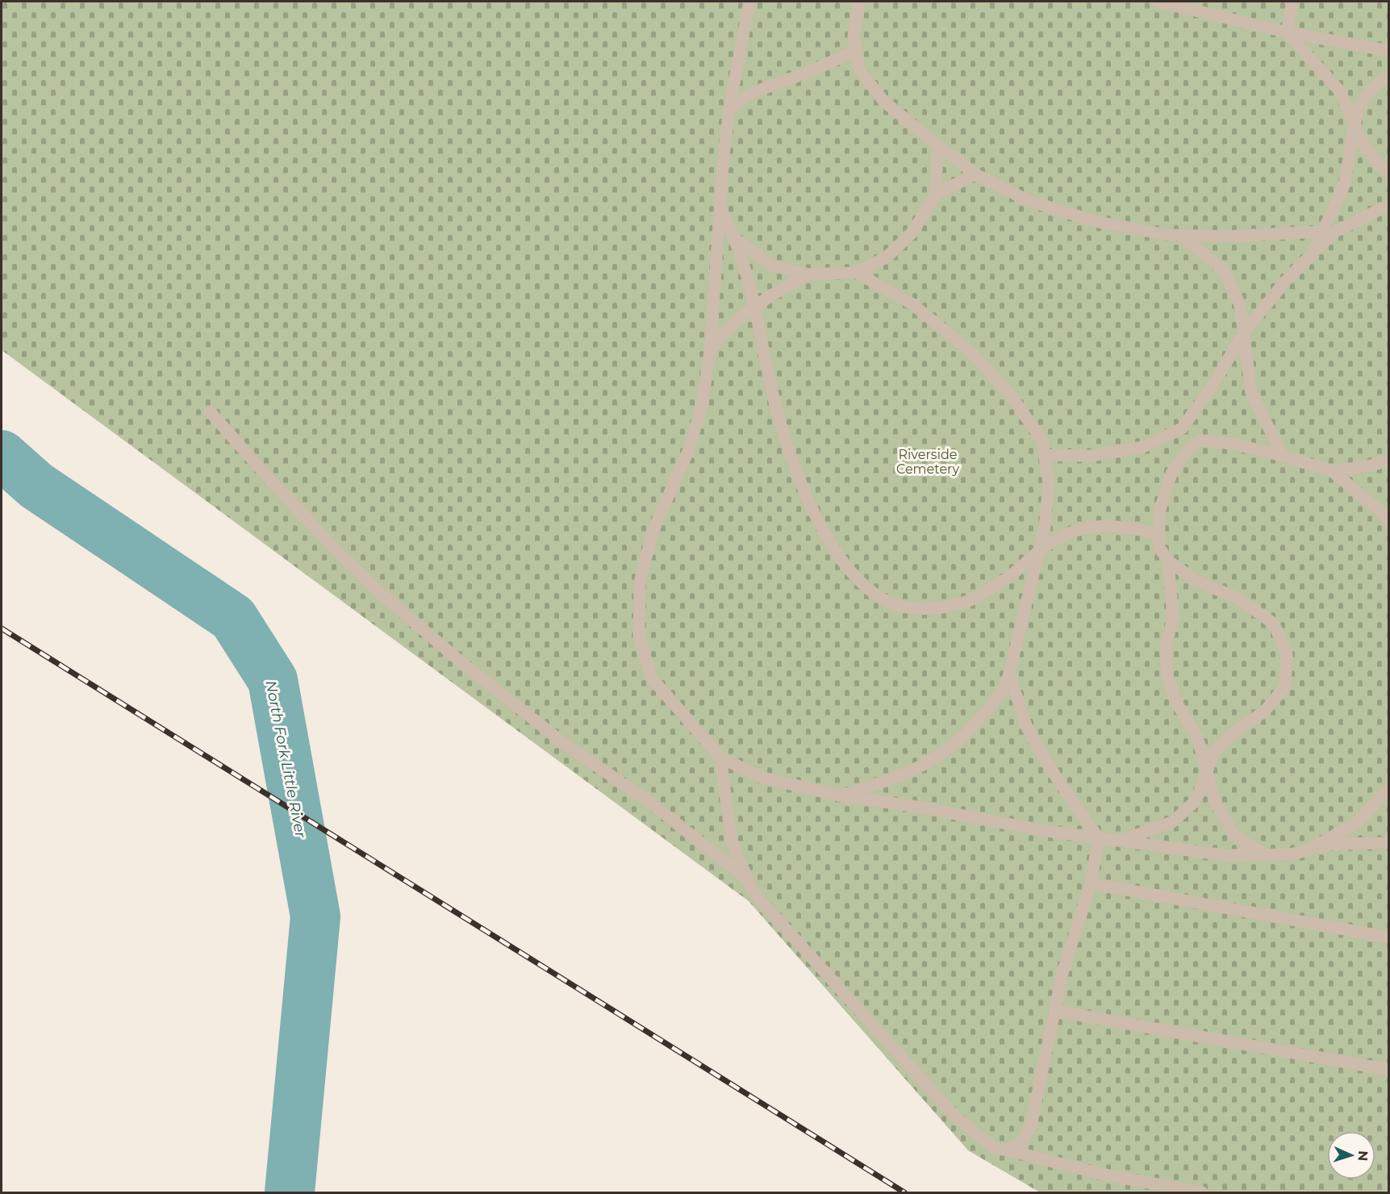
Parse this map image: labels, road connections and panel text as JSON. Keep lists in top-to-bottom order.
{
  "water": ["North Fork Little River"],
  "parks": ["Riverside Cemetery"],
  "north": "right"
}
